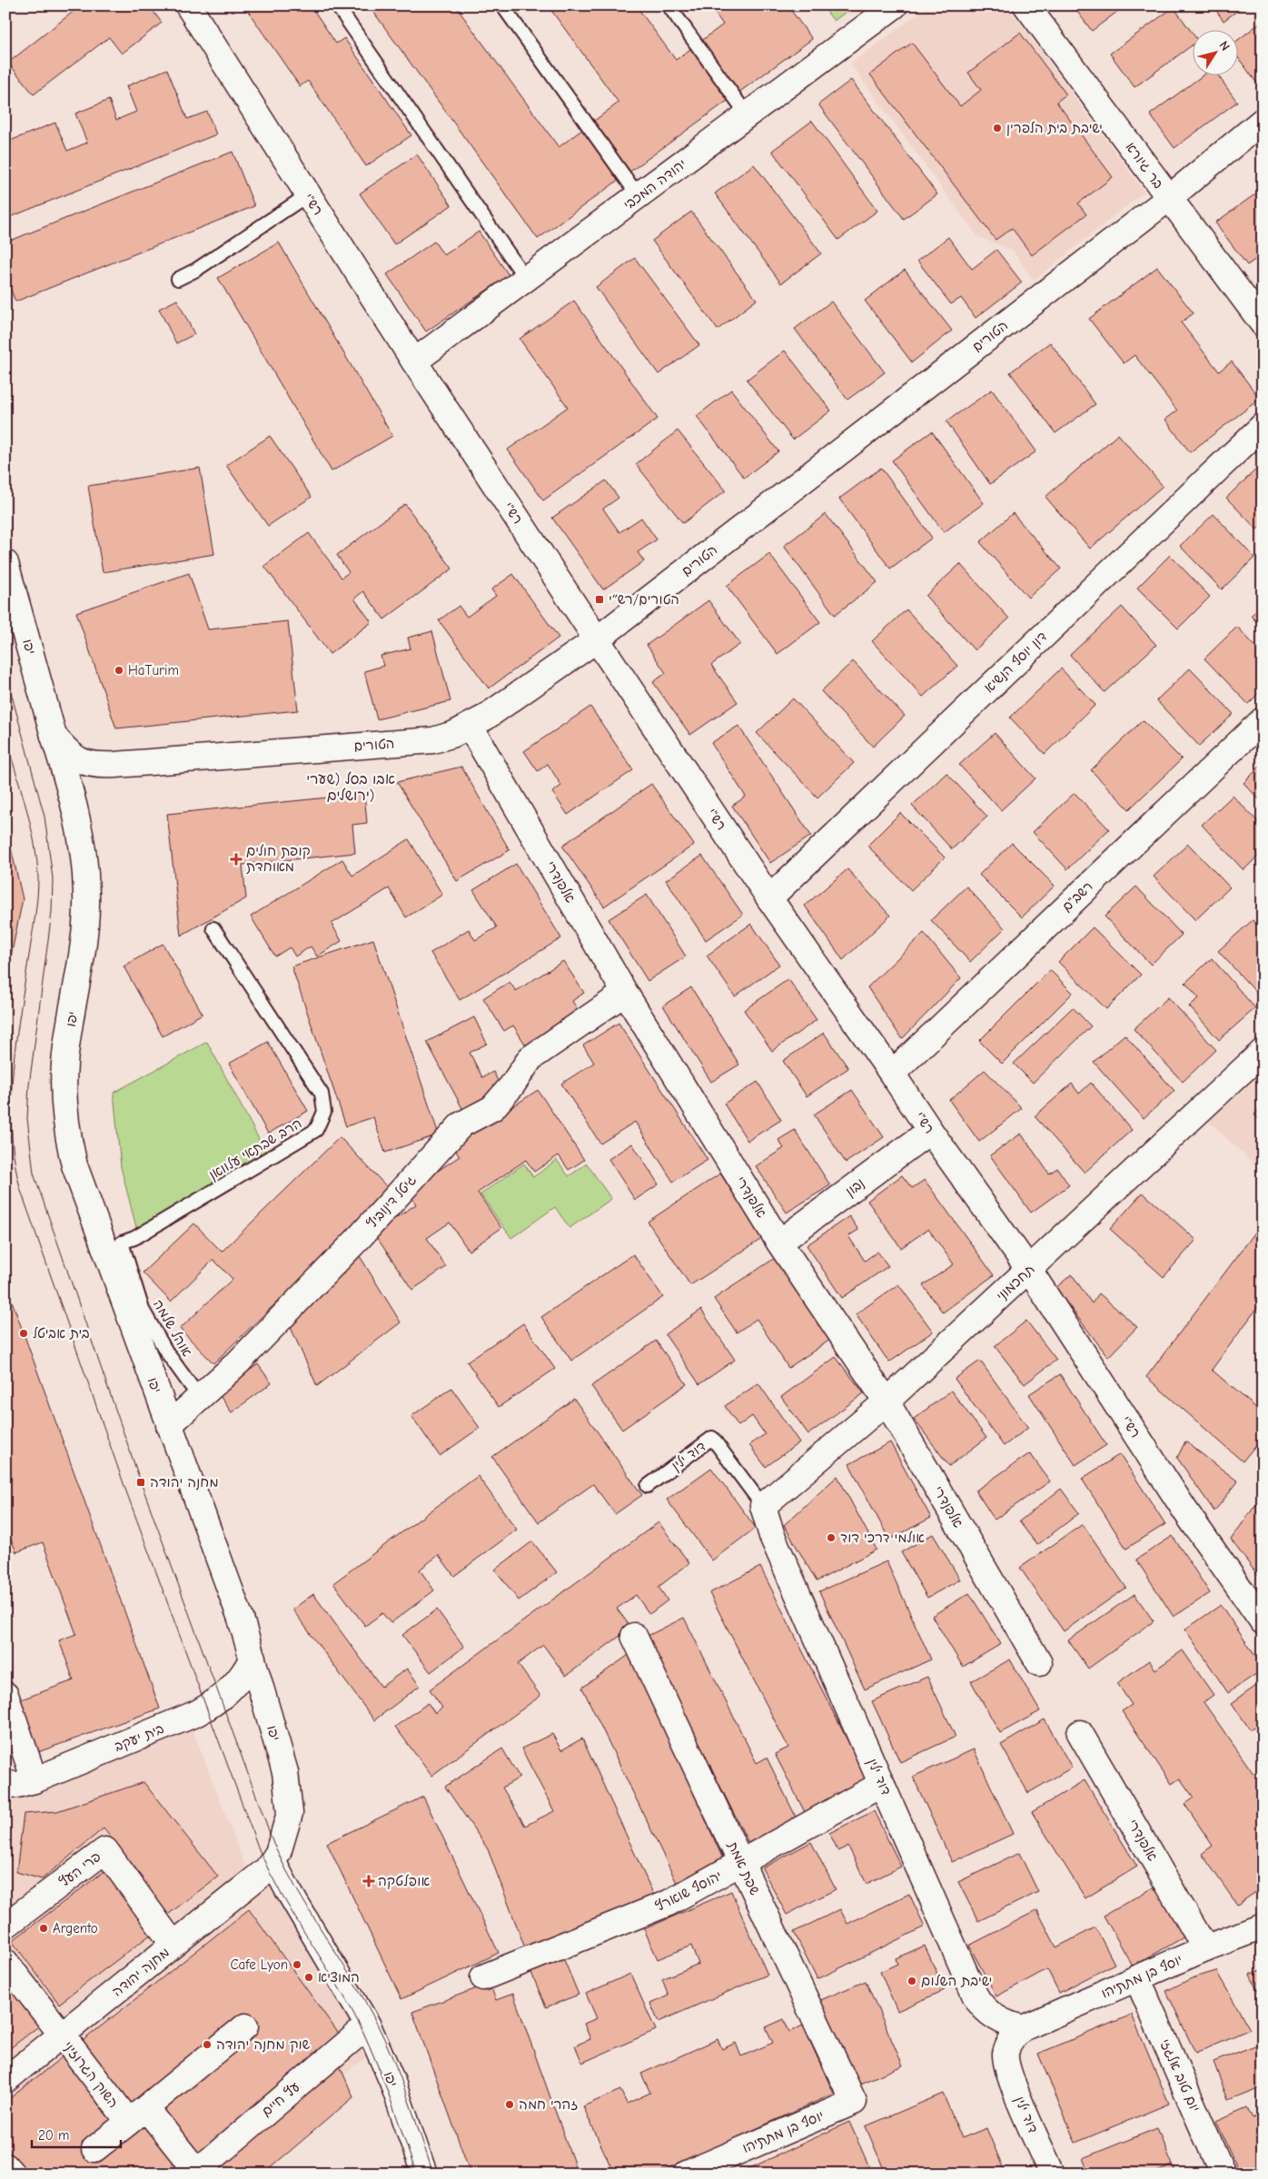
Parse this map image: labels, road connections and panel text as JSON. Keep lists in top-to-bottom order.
{
  "streets": {
    "street": [
      "בר גיורא",
      "יהודה המכבי",
      "רש\"י",
      "הטורים",
      "יפו",
      "דון יוסף הנשיא",
      "אלפנדרי",
      "רשב\"ם",
      "נבון",
      "גיטל דינוביץ",
      "תחכמוני",
      "דוד ילין",
      "בית יעקב",
      "שפת אמת",
      "פרי העץ",
      "יהוסף שוארץ",
      "מחנה יהודה",
      "יוסף בן מתתיהו",
      "השוק הגרוזיני",
      "יום טוב אלגזי",
      "עץ חיים"
    ],
    "lane": ["הרב שבתאי עלוואן", "אוהל שלמה"]
  },
  "crossings": [
    ["בר גיורא", "הטורים"],
    ["יהודה המכבי", "רש\"י"],
    ["רש\"י", "הטורים"],
    ["רש\"י", "דון יוסף הנשיא"],
    ["רש\"י", "רשב\"ם"],
    ["רש\"י", "נבון"],
    ["רש\"י", "תחכמוני"],
    ["הטורים", "יפו"],
    ["הטורים", "אלפנדרי"],
    ["יפו", "גיטל דינוביץ"],
    ["יפו", "בית יעקב"],
    ["יפו", "מחנה יהודה"],
    ["יפו", "עץ חיים"],
    ["אלפנדרי", "נבון"],
    ["אלפנדרי", "גיטל דינוביץ"],
    ["אלפנדרי", "תחכמוני"],
    ["אלפנדרי", "יוסף בן מתתיהו"],
    ["הרב שבתאי עלוואן", "אוהל שלמה"],
    ["גיטל דינוביץ", "אוהל שלמה"],
    ["תחכמוני", "דוד ילין"],
    ["דוד ילין", "יהוסף שוארץ"],
    ["דוד ילין", "יוסף בן מתתיהו"],
    ["שפת אמת", "יהוסף שוארץ"],
    ["שפת אמת", "יוסף בן מתתיהו"],
    ["פרי העץ", "מחנה יהודה"],
    ["מחנה יהודה", "השוק הגרוזיני"],
    ["יוסף בן מתתיהו", "יום טוב אלגזי"],
    ["השוק הגרוזיני", "עץ חיים"]
  ],
  "districts": ["אבו בסל (שערי ירושלים)"],
  "places": {
    "other": [
      "ישיבת בית הלפרין",
      "HaTurim",
      "בית אביטל",
      "אולמי דרכי דוד",
      "Argento",
      "Cafe Lyon",
      "המוציא",
      "ישיבת השלום",
      "שוק מחנה יהודה",
      "זהרי חמה"
    ],
    "transit": ["הטורים/רש״י", "מחנה יהודה"],
    "health": ["קופת חולים מאוחדת", "אופלטקה"]
  },
  "scale_bar": "20 m",
  "north": "top right"
}
